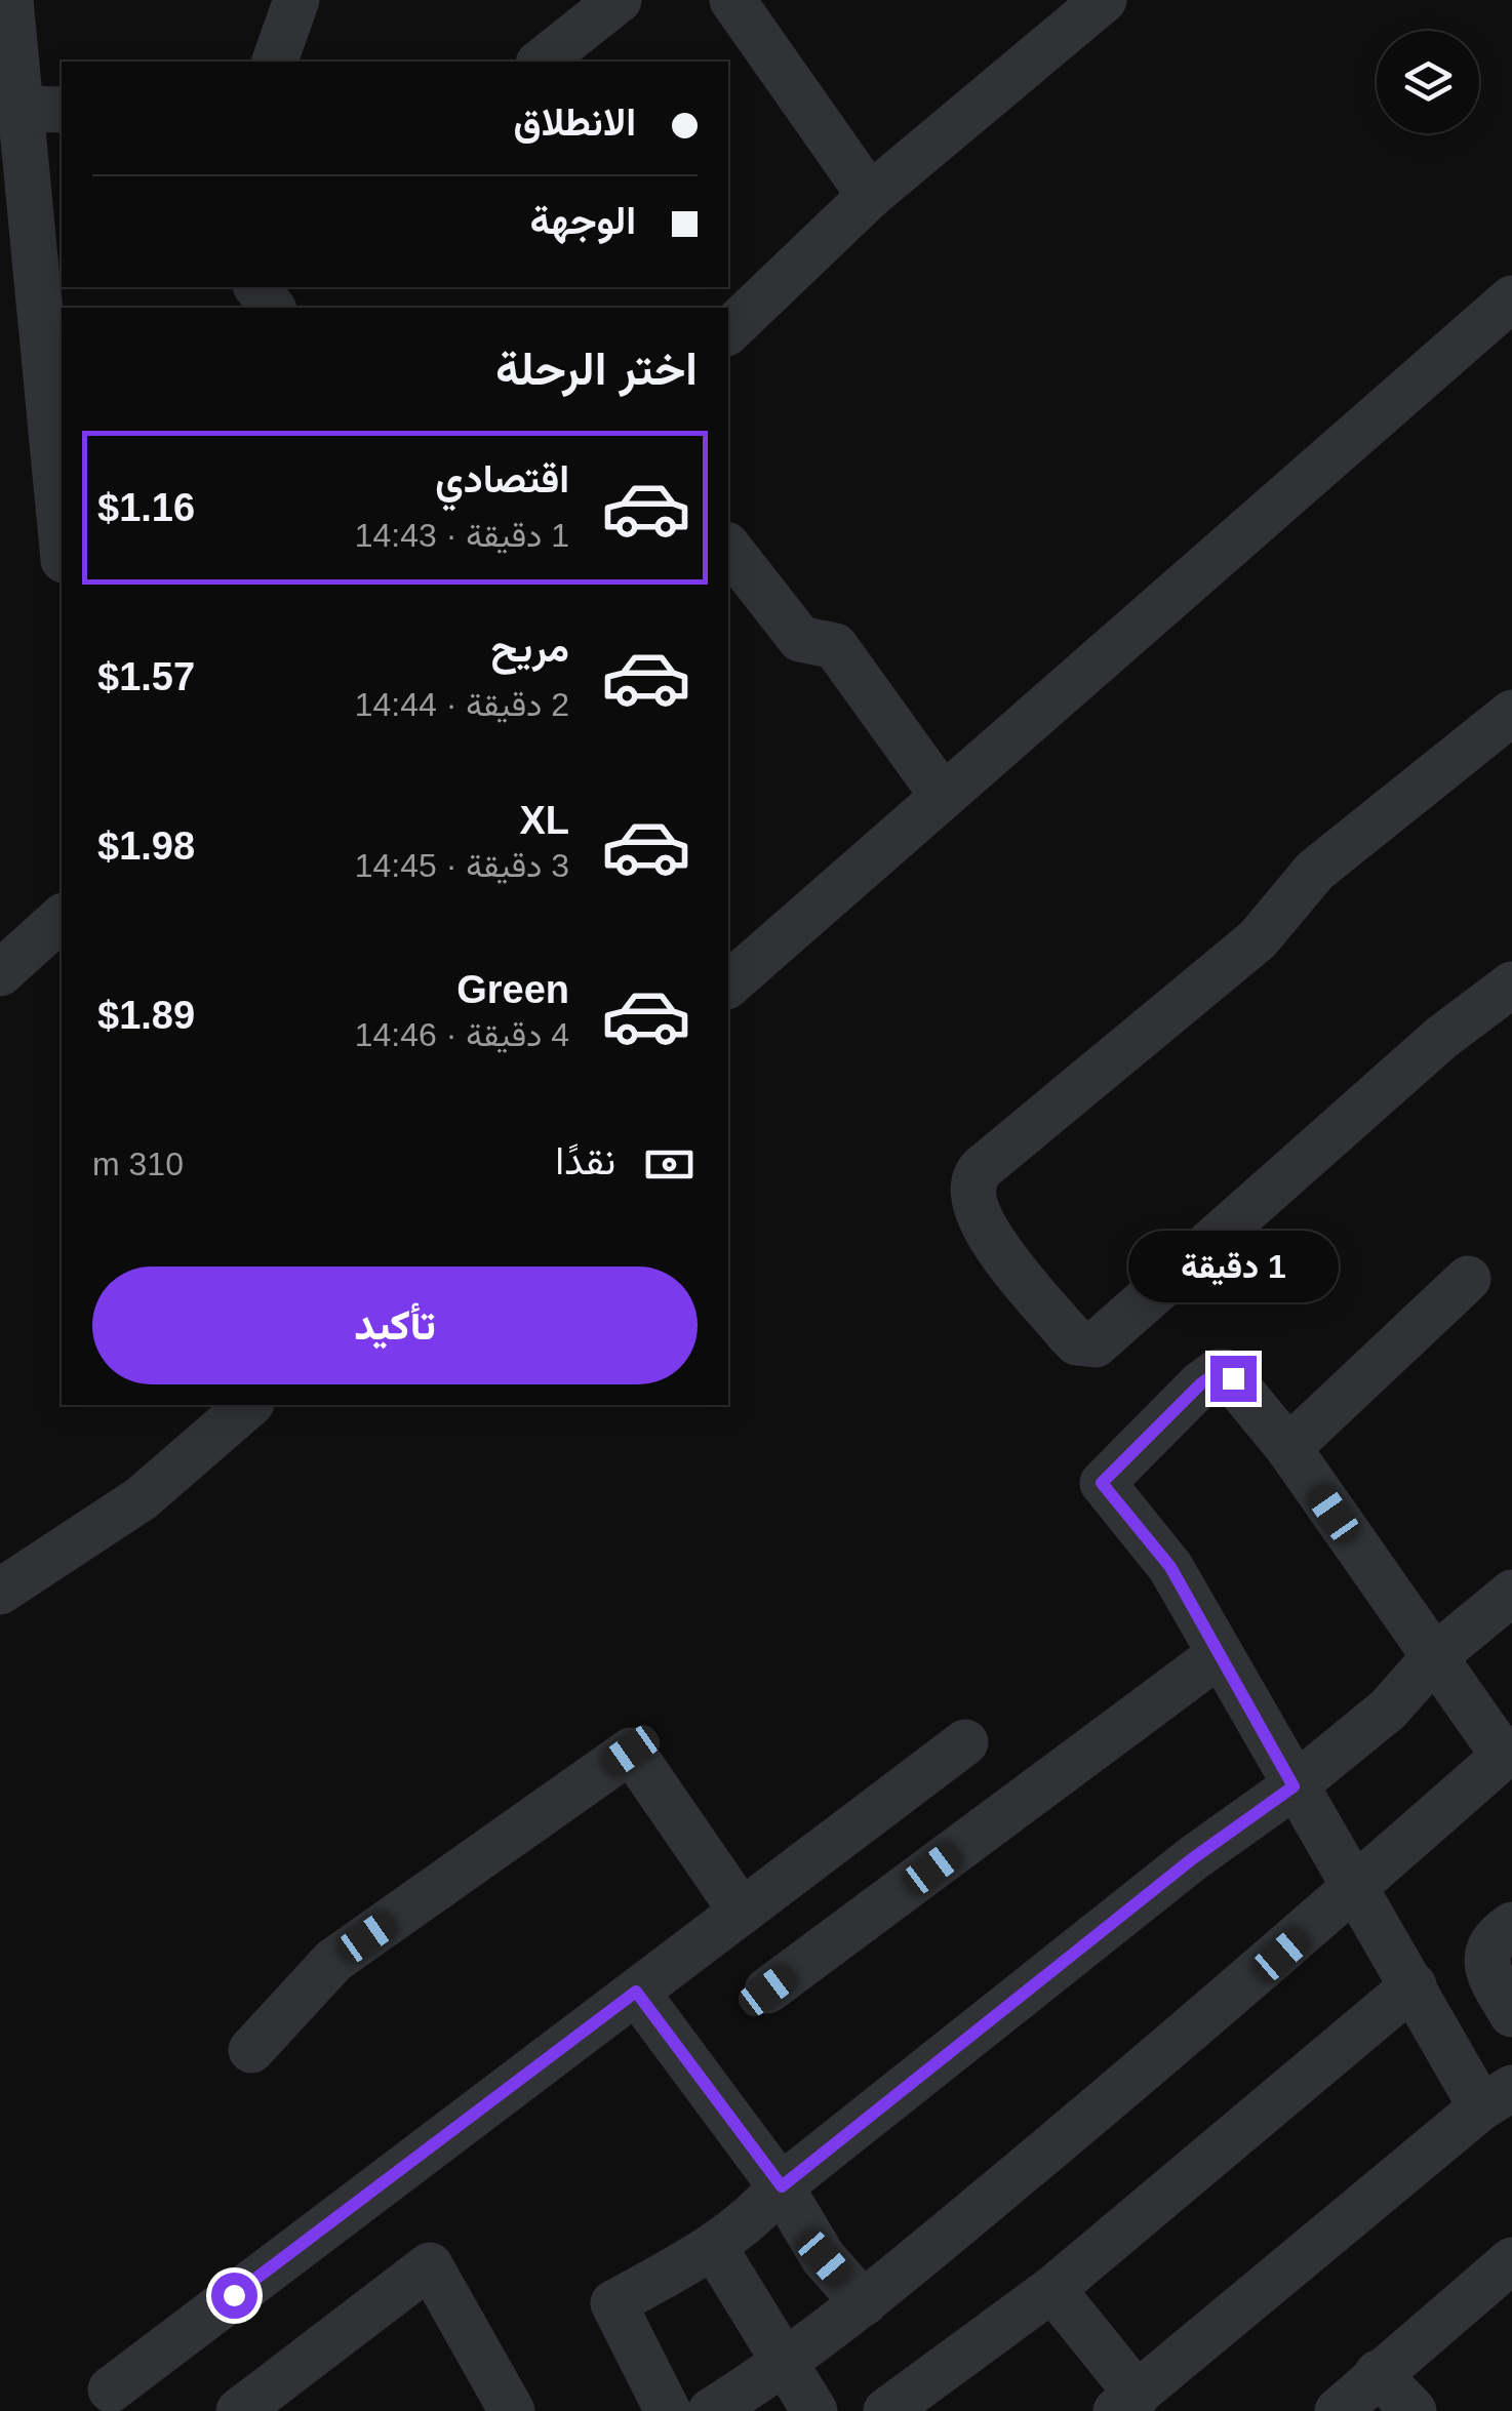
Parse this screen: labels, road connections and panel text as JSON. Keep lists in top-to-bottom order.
{
  "page": {
    "banner": ["الانطلاق", "الوجهة"],
    "heading": "اختر الرحلة",
    "list": [
      {
        "name": "اقتصادي",
        "note": "1 دقيقة · 14:43",
        "value": "$1.16"
      },
      {
        "name": "مريح",
        "note": "2 دقيقة · 14:44",
        "value": "$1.57"
      },
      {
        "name": "XL",
        "note": "3 دقيقة · 14:45",
        "value": "$1.98"
      },
      {
        "name": "Green",
        "note": "4 دقيقة · 14:46",
        "value": "$1.89"
      }
    ],
    "pay": ["نقدًا", "310 m"],
    "bubble": "1 دقيقة",
    "buttons": "تأكيد"
  }
}
